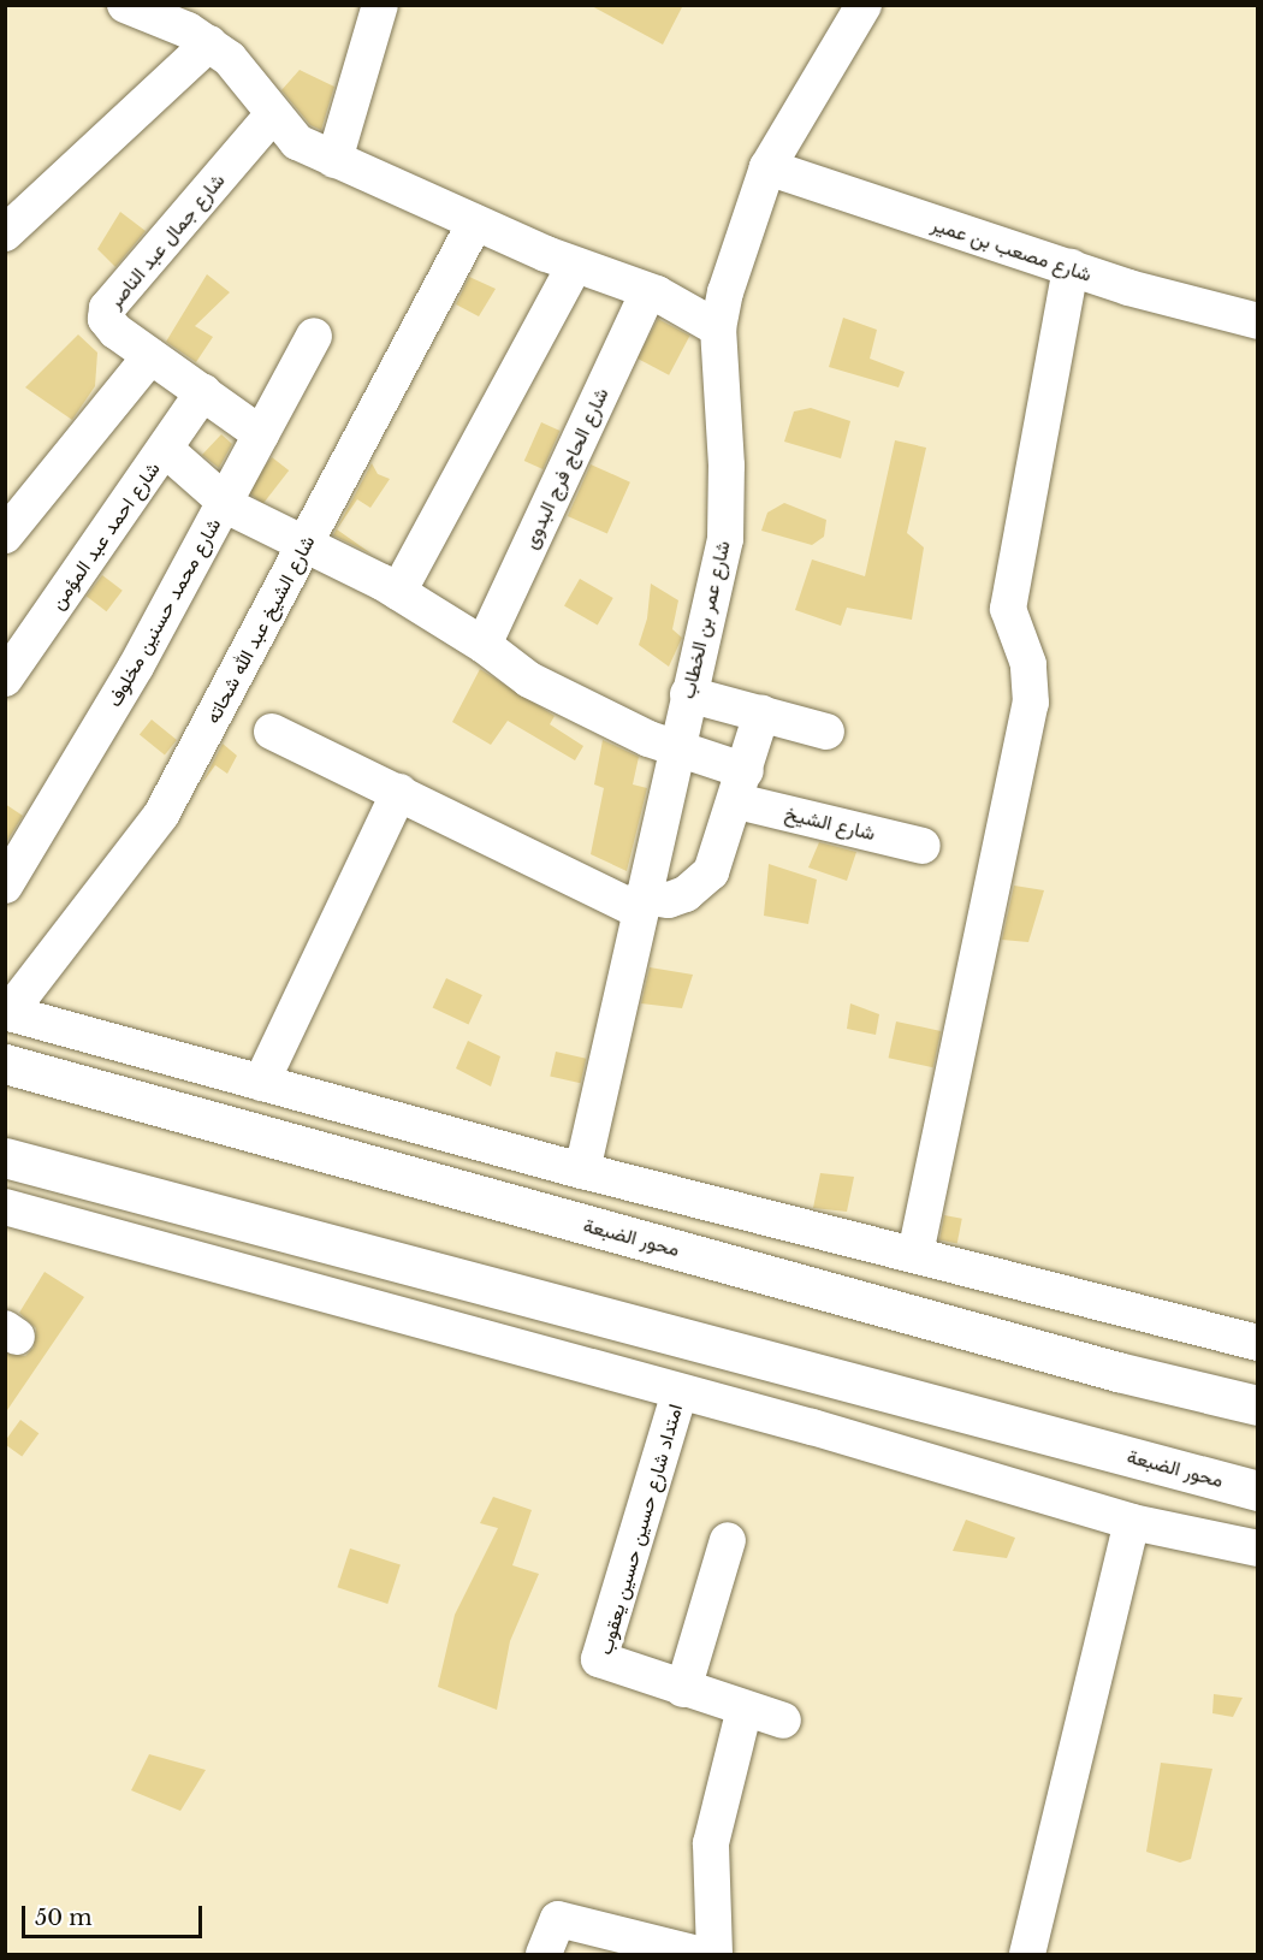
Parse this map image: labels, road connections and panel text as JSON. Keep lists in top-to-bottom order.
{
  "streets": {
    "highway": ["محور الضبعة"],
    "street": [
      "شارع جمال عبد الناصر",
      "شارع مصعب بن عمير",
      "شارع الحاج فرج البدوى",
      "شارع احمد عبد المؤمن",
      "شارع محمد حسنين مخلوف",
      "شارع عمر بن الخطاب",
      "شارع الشيخ عبد الله شحاته",
      "شارع الشيخ",
      "امتداد شارع حسين حسين يعقوب"
    ]
  },
  "crossings": [
    ["شارع جمال عبد الناصر", "شارع احمد عبد المؤمن"],
    ["شارع جمال عبد الناصر", "شارع محمد حسنين مخلوف"],
    ["شارع مصعب بن عمير", "شارع عمر بن الخطاب"],
    ["شارع الحاج فرج البدوى", "شارع الشيخ"],
    ["شارع احمد عبد المؤمن", "شارع الشيخ"],
    ["شارع محمد حسنين مخلوف", "شارع الشيخ"],
    ["شارع عمر بن الخطاب", "شارع الشيخ"],
    ["شارع الشيخ عبد الله شحاته", "شارع الشيخ"]
  ],
  "scale_bar": "50 m"
}
